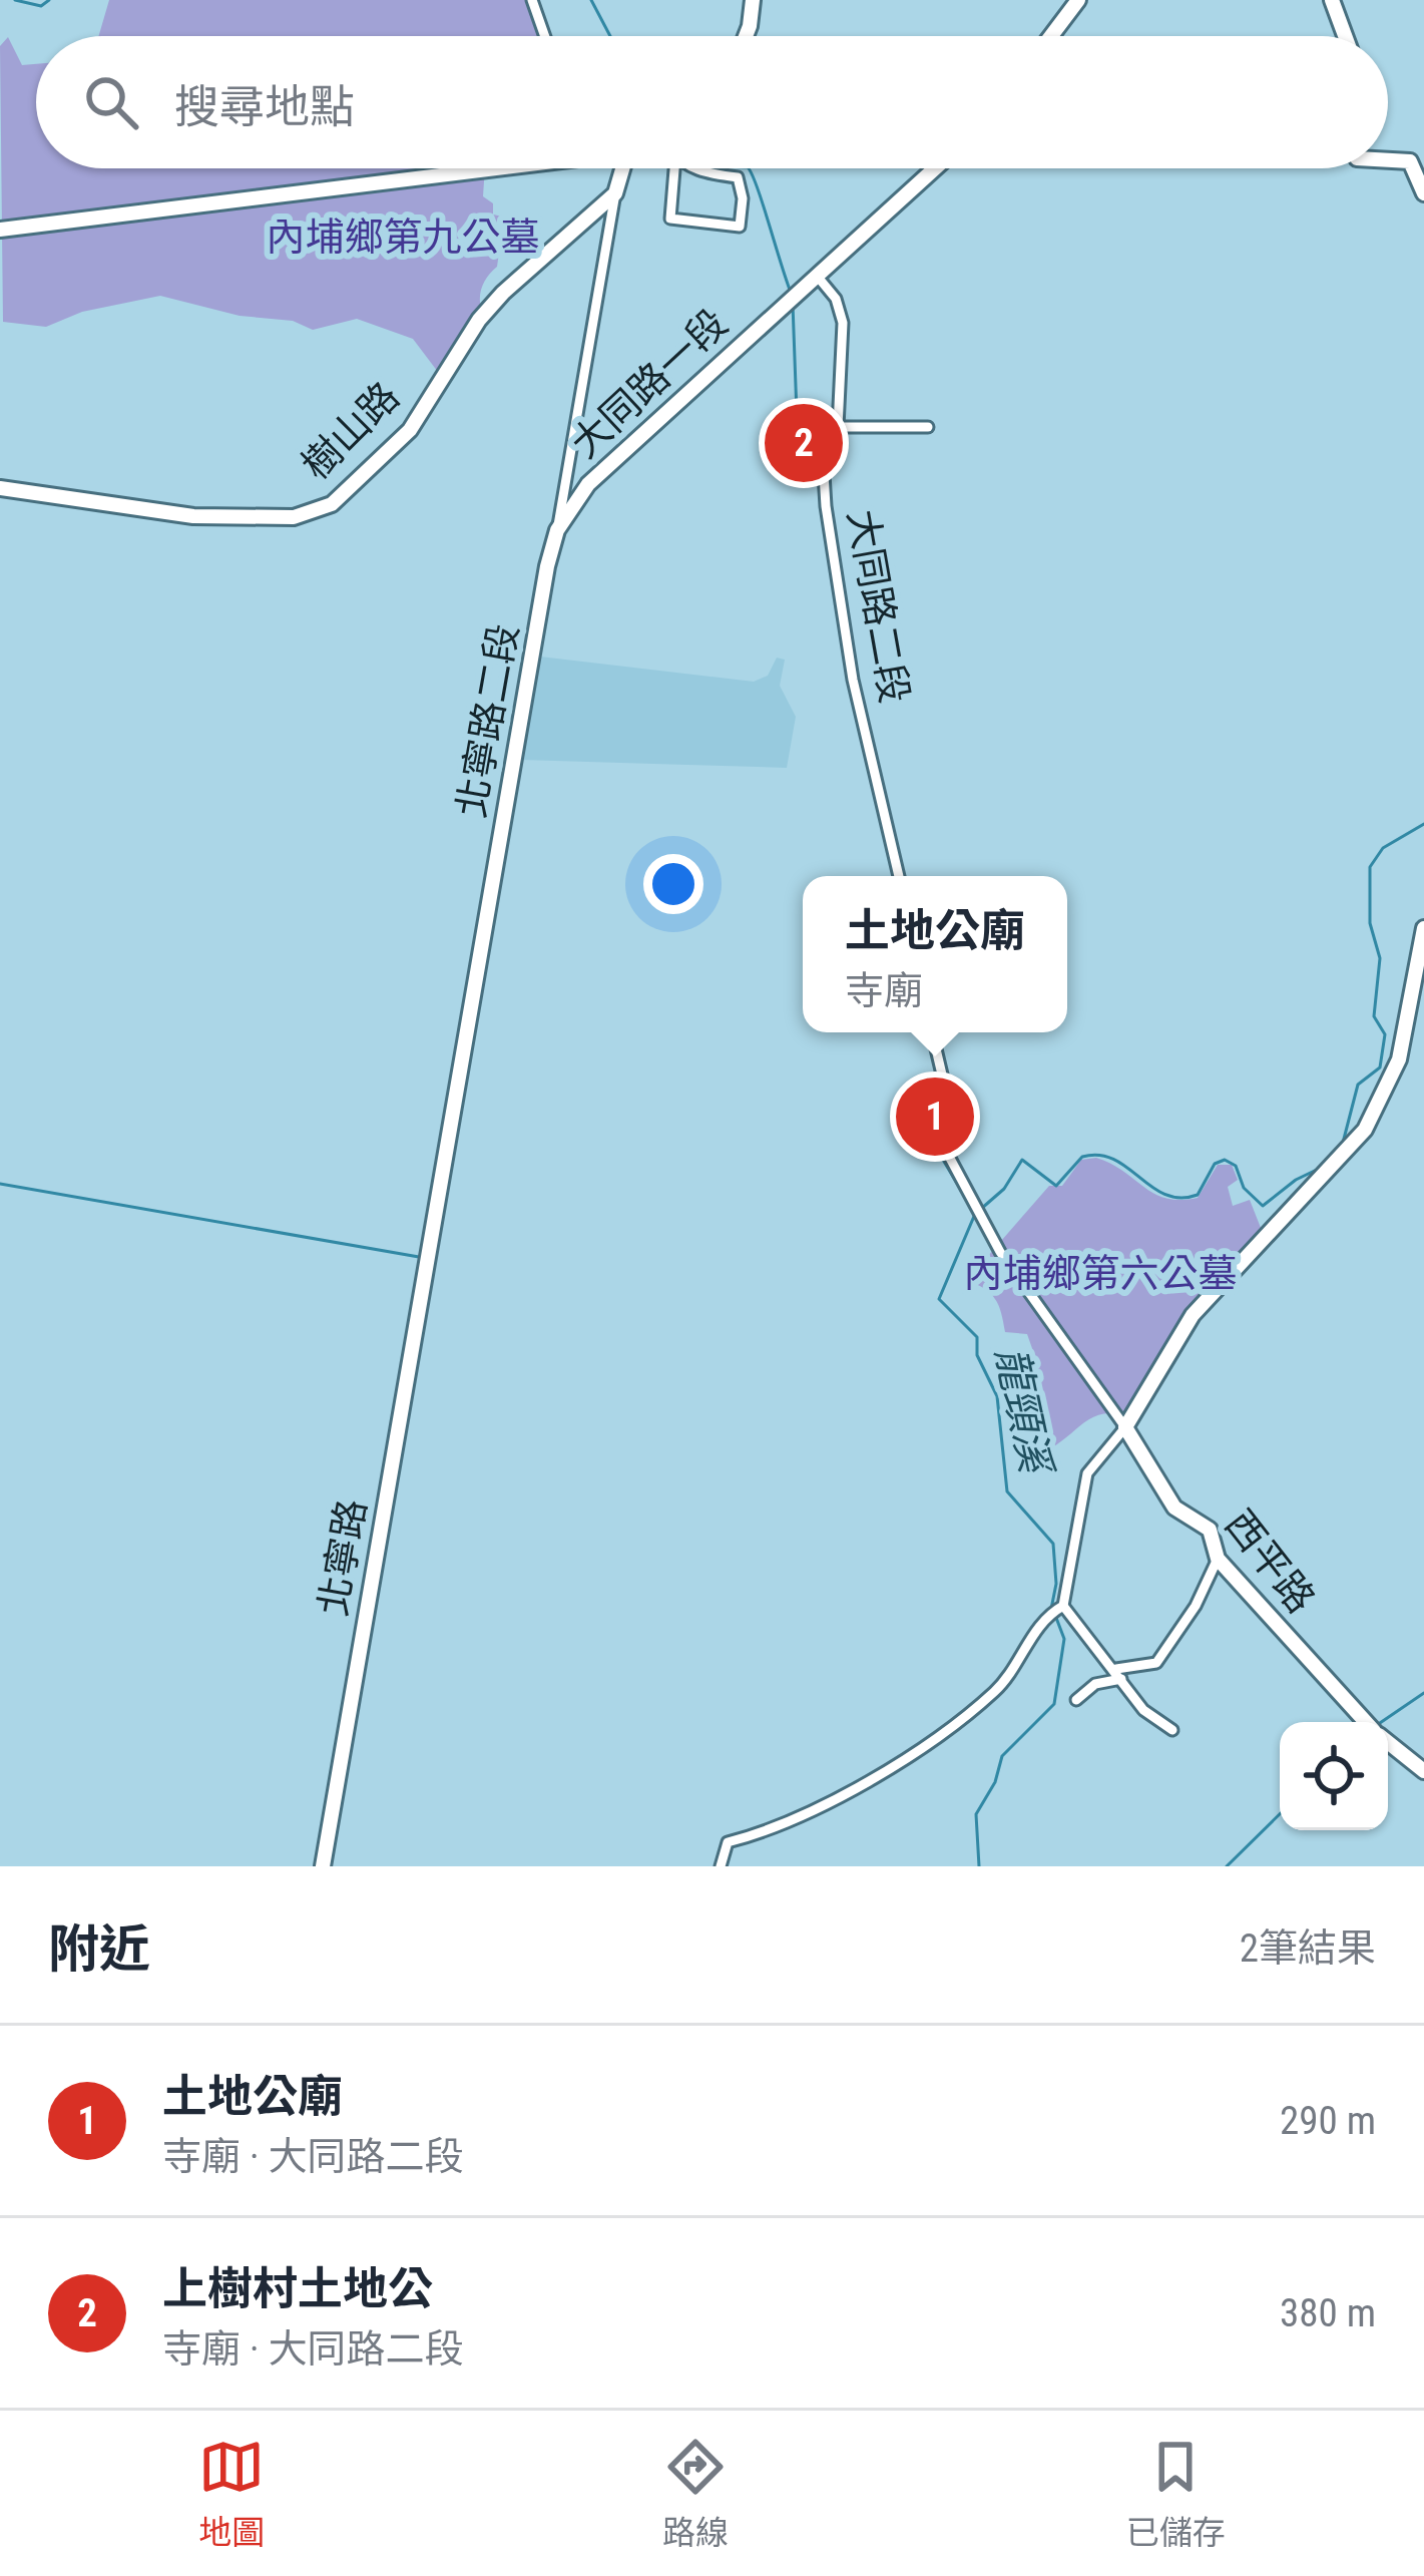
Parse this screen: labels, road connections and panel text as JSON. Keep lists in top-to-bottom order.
{
  "streets": {
    "street": [
      "大同路一段",
      "樹山路",
      "大同路二段",
      "北寧路二段",
      "北寧路",
      "西平路"
    ]
  },
  "crossings": [
    ["大同路一段", "大同路二段"],
    ["大同路一段", "北寧路二段"],
    ["樹山路", "北寧路二段"],
    ["北寧路二段", "北寧路"]
  ],
  "water": ["龍頸溪"],
  "parks": ["內埔鄉第九公墓", "內埔鄉第六公墓"],
  "page": {
    "search": "搜尋地點",
    "pins": ["2", "1"],
    "popup": ["土地公廟", "寺廟"],
    "heading": ["附近", "2筆結果"],
    "list": [
      {
        "mark": "1",
        "name": "土地公廟",
        "note": "寺廟 · 大同路二段",
        "value": "290 m"
      },
      {
        "mark": "2",
        "name": "上樹村土地公",
        "note": "寺廟 · 大同路二段",
        "value": "380 m"
      }
    ],
    "nav": ["地圖", "路線", "已儲存"]
  }
}
